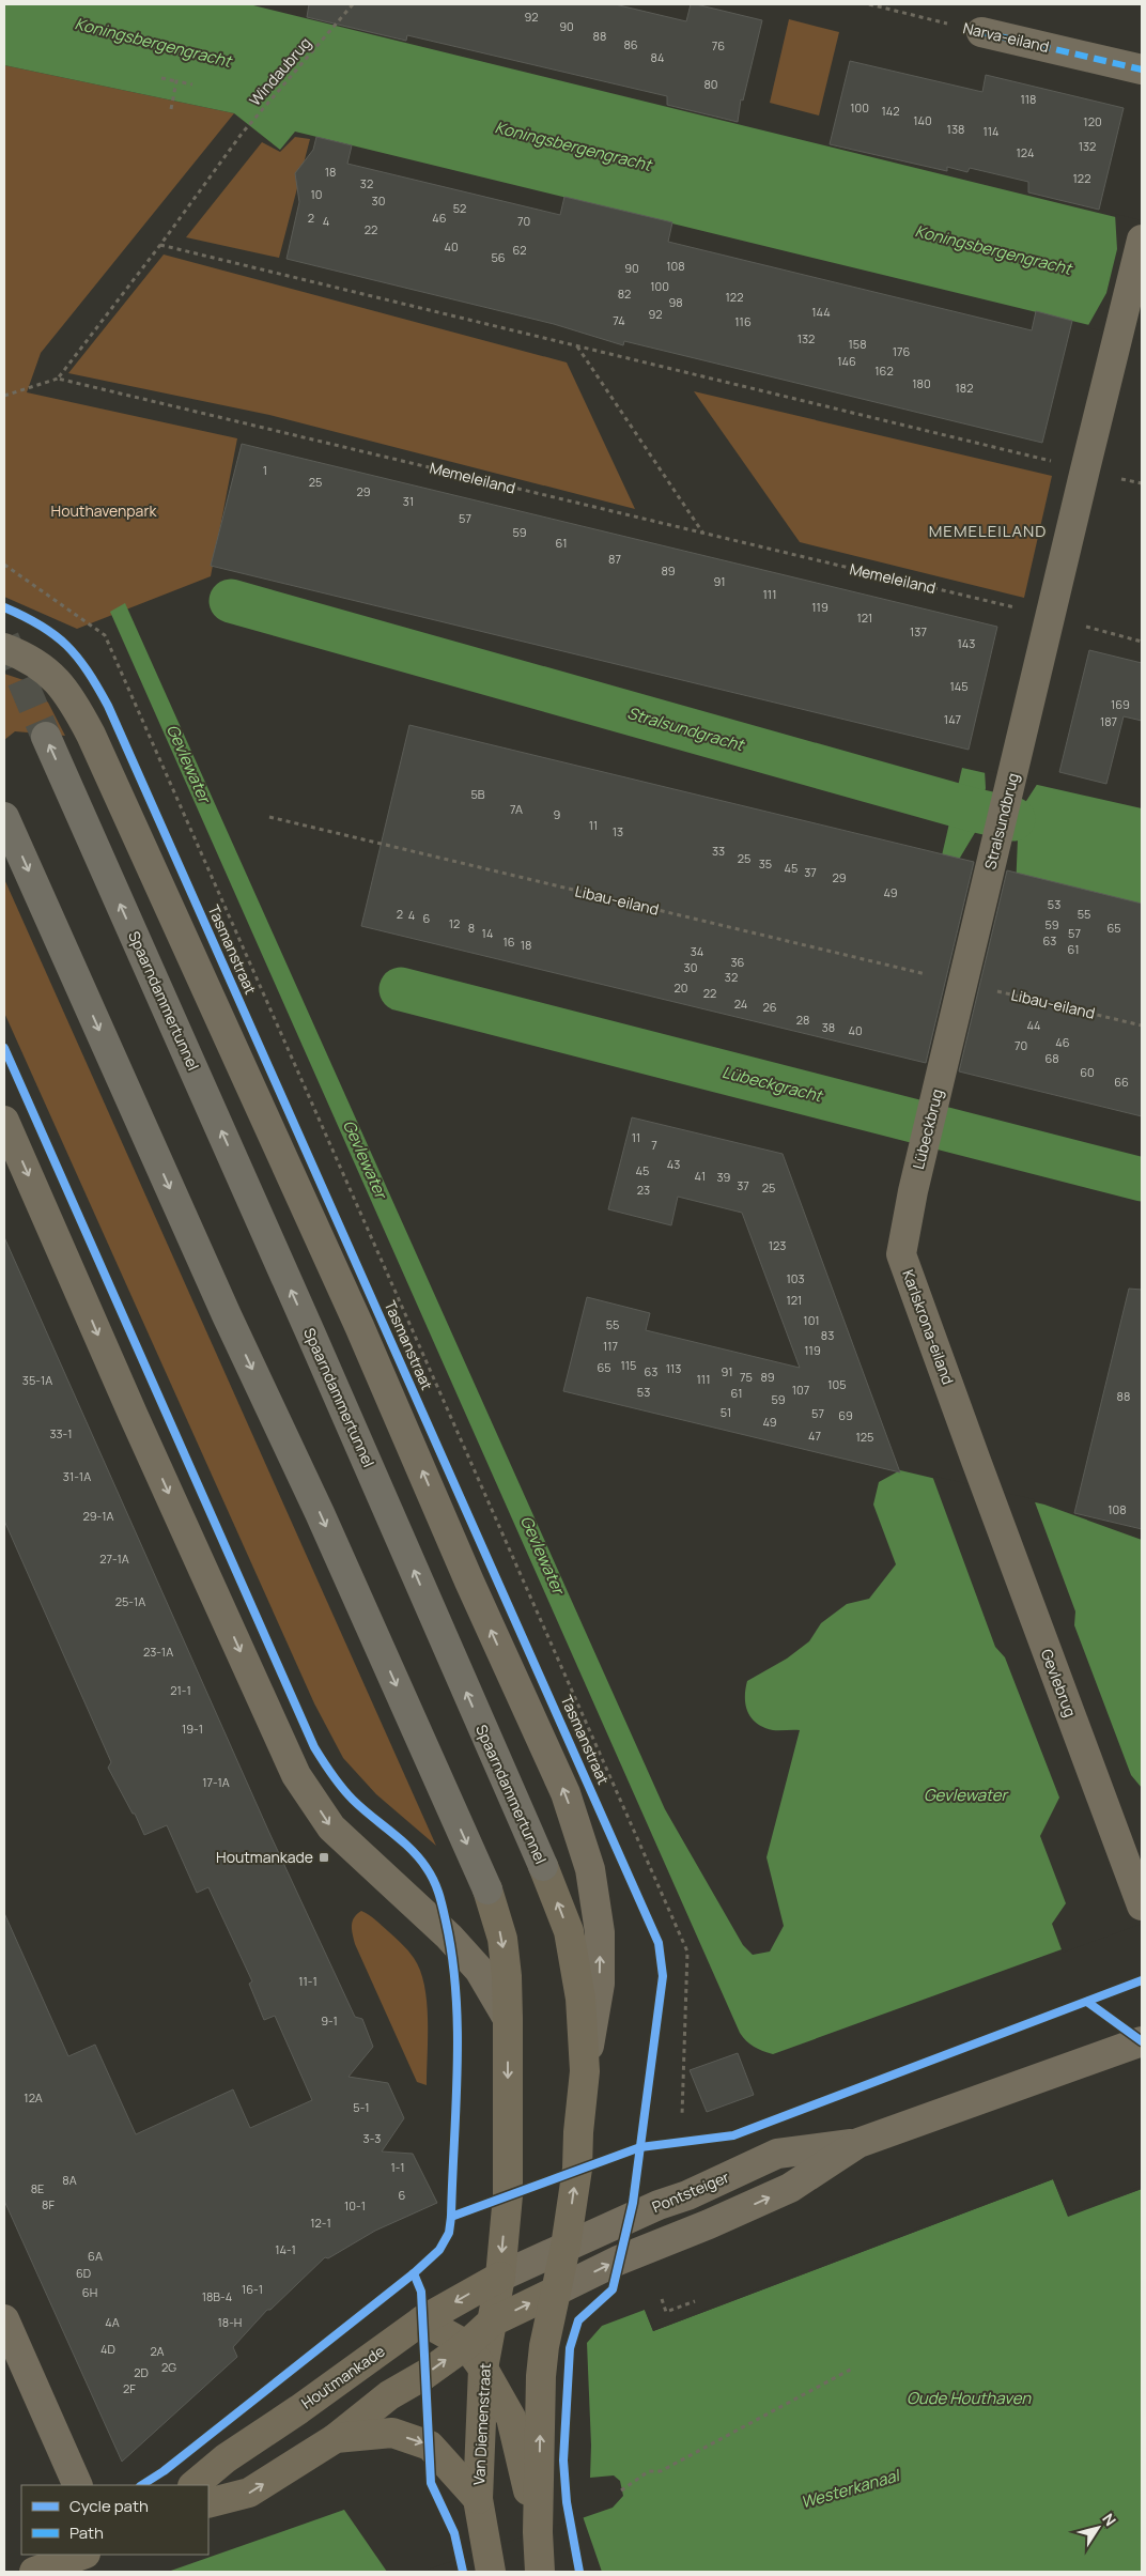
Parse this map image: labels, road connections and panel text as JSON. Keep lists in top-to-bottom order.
{
  "streets": {
    "highway": ["Spaarndammertunnel"],
    "main road": ["Houtmankade", "Van Diemenstraat"],
    "street": [
      "Narva-eiland",
      "Stralsundbrug",
      "Lübeckbrug",
      "Karlskrona-eiland",
      "Gevlebrug",
      "Pontsteiger"
    ],
    "path": ["Windaubrug", "Memeleiland", "Libau-eiland"],
    "cycle path": ["Tasmanstraat"]
  },
  "crossings": [
    ["Memeleiland", "Stralsundbrug"],
    ["Stralsundbrug", "Libau-eiland"],
    ["Stralsundbrug", "Lübeckbrug"],
    ["Libau-eiland", "Lübeckbrug"],
    ["Lübeckbrug", "Karlskrona-eiland"],
    ["Karlskrona-eiland", "Gevlebrug"],
    ["Pontsteiger", "Houtmankade"],
    ["Pontsteiger", "Van Diemenstraat"],
    ["Houtmankade", "Van Diemenstraat"]
  ],
  "one_way": ["Spaarndammertunnel"],
  "districts": ["MEMELEILAND"],
  "water": [
    "Koningsbergengracht",
    "Stralsundgracht",
    "Gevlewater",
    "Lübeckgracht",
    "Oude Houthaven",
    "Westerkanaal"
  ],
  "parks": ["Houthavenpark"],
  "places": {
    "transit": ["Houtmankade"]
  },
  "house_numbers": [
    "92",
    "90",
    "88",
    "86",
    "76",
    "84",
    "80",
    "118",
    "100",
    "142",
    "140",
    "120",
    "138",
    "114",
    "132",
    "124",
    "18",
    "122",
    "32",
    "10",
    "30",
    "52",
    "2",
    "46",
    "4",
    "70",
    "22",
    "40",
    "62",
    "56",
    "108",
    "90",
    "100",
    "82",
    "122",
    "98",
    "144",
    "92",
    "74",
    "116",
    "132",
    "158",
    "176",
    "146",
    "162",
    "180",
    "182",
    "1",
    "25",
    "29",
    "31",
    "57",
    "59",
    "61",
    "87",
    "89",
    "91",
    "111",
    "119",
    "121",
    "137",
    "143",
    "145",
    "169",
    "147",
    "187",
    "5B",
    "7A",
    "9",
    "11",
    "13",
    "33",
    "25",
    "35",
    "45",
    "37",
    "29",
    "49",
    "53",
    "2",
    "55",
    "4",
    "6",
    "12",
    "59",
    "8",
    "65",
    "14",
    "57",
    "63",
    "16",
    "18",
    "61",
    "34",
    "36",
    "30",
    "32",
    "20",
    "22",
    "24",
    "26",
    "28",
    "44",
    "38",
    "40",
    "46",
    "70",
    "68",
    "60",
    "66",
    "11",
    "7",
    "43",
    "45",
    "41",
    "39",
    "37",
    "25",
    "23",
    "123",
    "103",
    "121",
    "101",
    "55",
    "83",
    "117",
    "119",
    "115",
    "65",
    "113",
    "63",
    "91",
    "75",
    "89",
    "111",
    "35-1A",
    "105",
    "107",
    "53",
    "61",
    "88",
    "59",
    "51",
    "57",
    "69",
    "49",
    "33-1",
    "47",
    "125",
    "31-1A",
    "108",
    "29-1A",
    "27-1A",
    "25-1A",
    "23-1A",
    "21-1",
    "19-1",
    "17-1A",
    "11-1",
    "9-1",
    "12A",
    "5-1",
    "3-3",
    "1-1",
    "8A",
    "8E",
    "6",
    "8F",
    "10-1",
    "12-1",
    "14-1",
    "6A",
    "6D",
    "16-1",
    "6H",
    "18B-4",
    "4A",
    "18-H",
    "4D",
    "2A",
    "2G",
    "2D",
    "2F"
  ],
  "legend": ["Cycle path", "Path"],
  "north": "top right"
}
